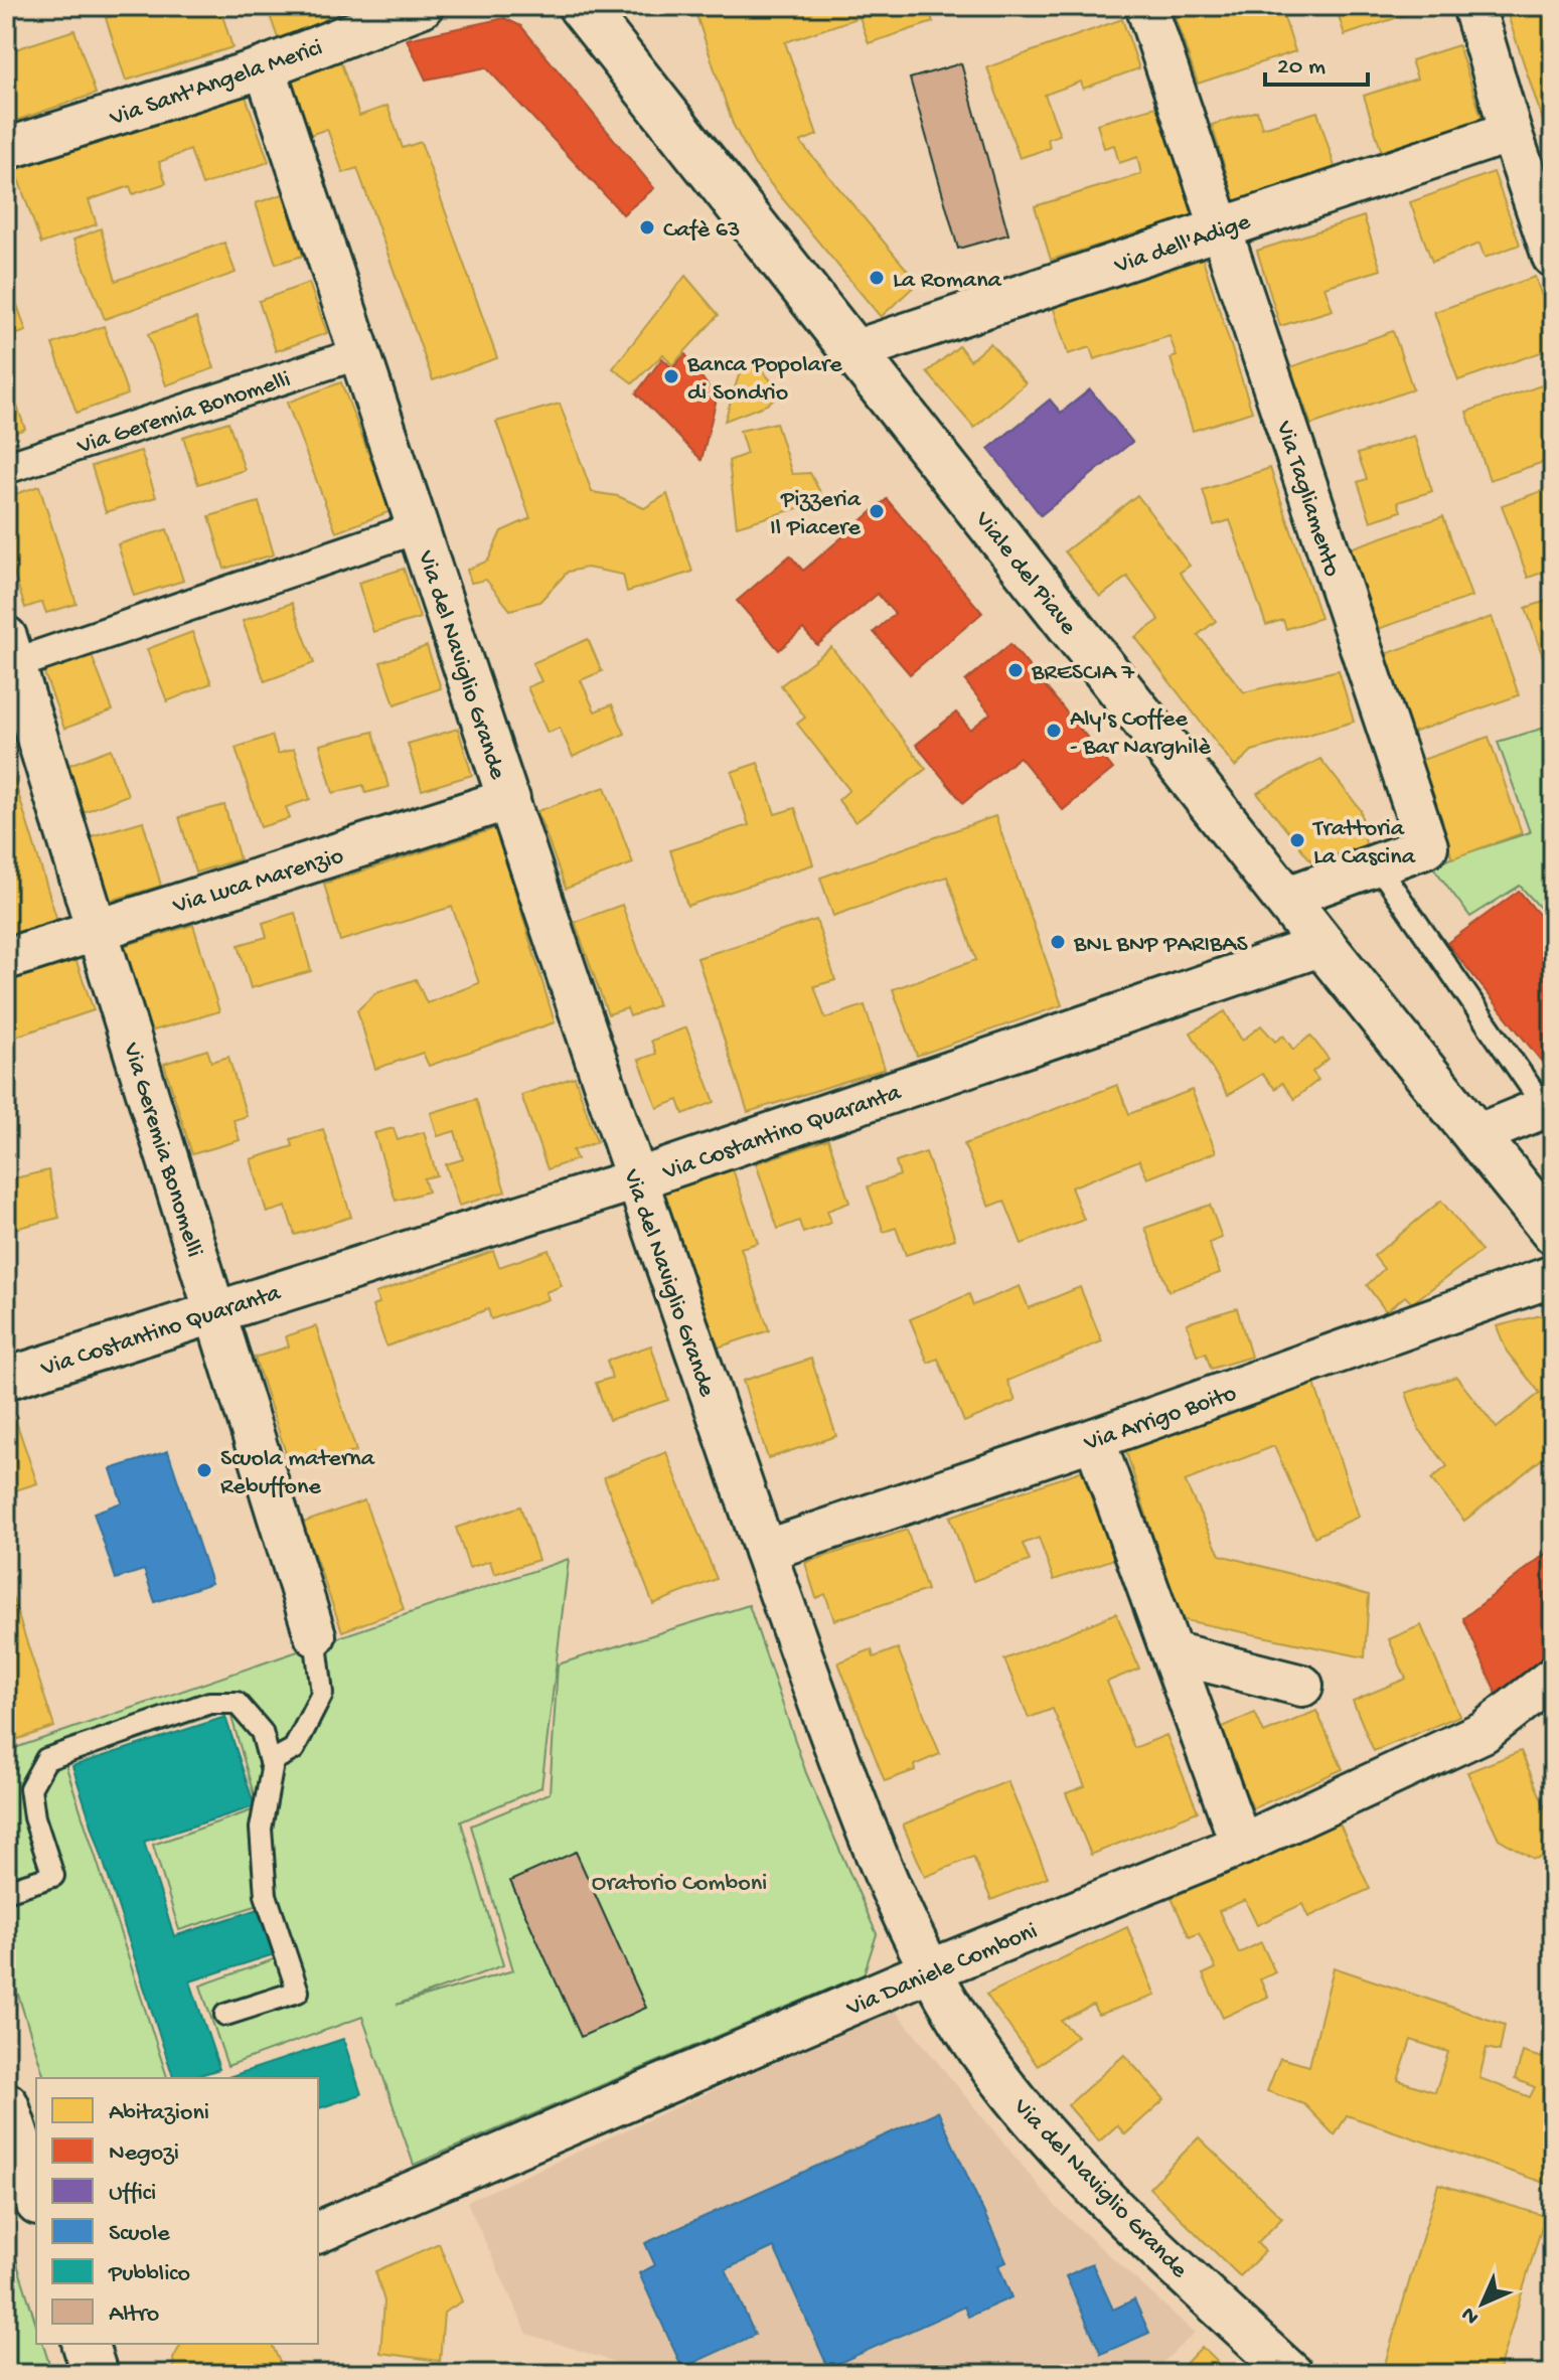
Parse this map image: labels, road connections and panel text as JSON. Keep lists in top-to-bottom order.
{
  "streets": {
    "main road": ["Viale del Piave"],
    "street": [
      "Via Sant'Angela Merici",
      "Via dell'Adige",
      "Via Geremia Bonomelli",
      "Via Tagliamento",
      "Via del Naviglio Grande",
      "Via Luca Marenzio",
      "Via Costantino Quaranta",
      "Via Arrigo Boito",
      "Via Daniele Comboni"
    ]
  },
  "crossings": [
    ["Via Sant'Angela Merici", "Via del Naviglio Grande"],
    ["Via dell'Adige", "Via Tagliamento"],
    ["Via dell'Adige", "Viale del Piave"],
    ["Via Geremia Bonomelli", "Via del Naviglio Grande"],
    ["Via Geremia Bonomelli", "Via Luca Marenzio"],
    ["Via Geremia Bonomelli", "Via Costantino Quaranta"],
    ["Via Tagliamento", "Viale del Piave"],
    ["Viale del Piave", "Via Costantino Quaranta"],
    ["Via del Naviglio Grande", "Via Luca Marenzio"],
    ["Via del Naviglio Grande", "Via Costantino Quaranta"],
    ["Via del Naviglio Grande", "Via Arrigo Boito"],
    ["Via del Naviglio Grande", "Via Daniele Comboni"]
  ],
  "parks": ["Oratorio Comboni"],
  "places": [
    "Cafè 63",
    "La Romana",
    "Banca Popolare di Sondrio",
    "Pizzeria Il Piacere",
    "BRESCIA 7",
    "Aly's Coffee - Bar Narghilè",
    "Trattoria La Cascina",
    "BNL BNP PARIBAS",
    "Scuola materna Rebuffone"
  ],
  "legend": [
    "Abitazioni",
    "Negozi",
    "Uffici",
    "Scuole",
    "Pubblico",
    "Altro"
  ],
  "scale_bar": "20 m",
  "north": "bottom left"
}
